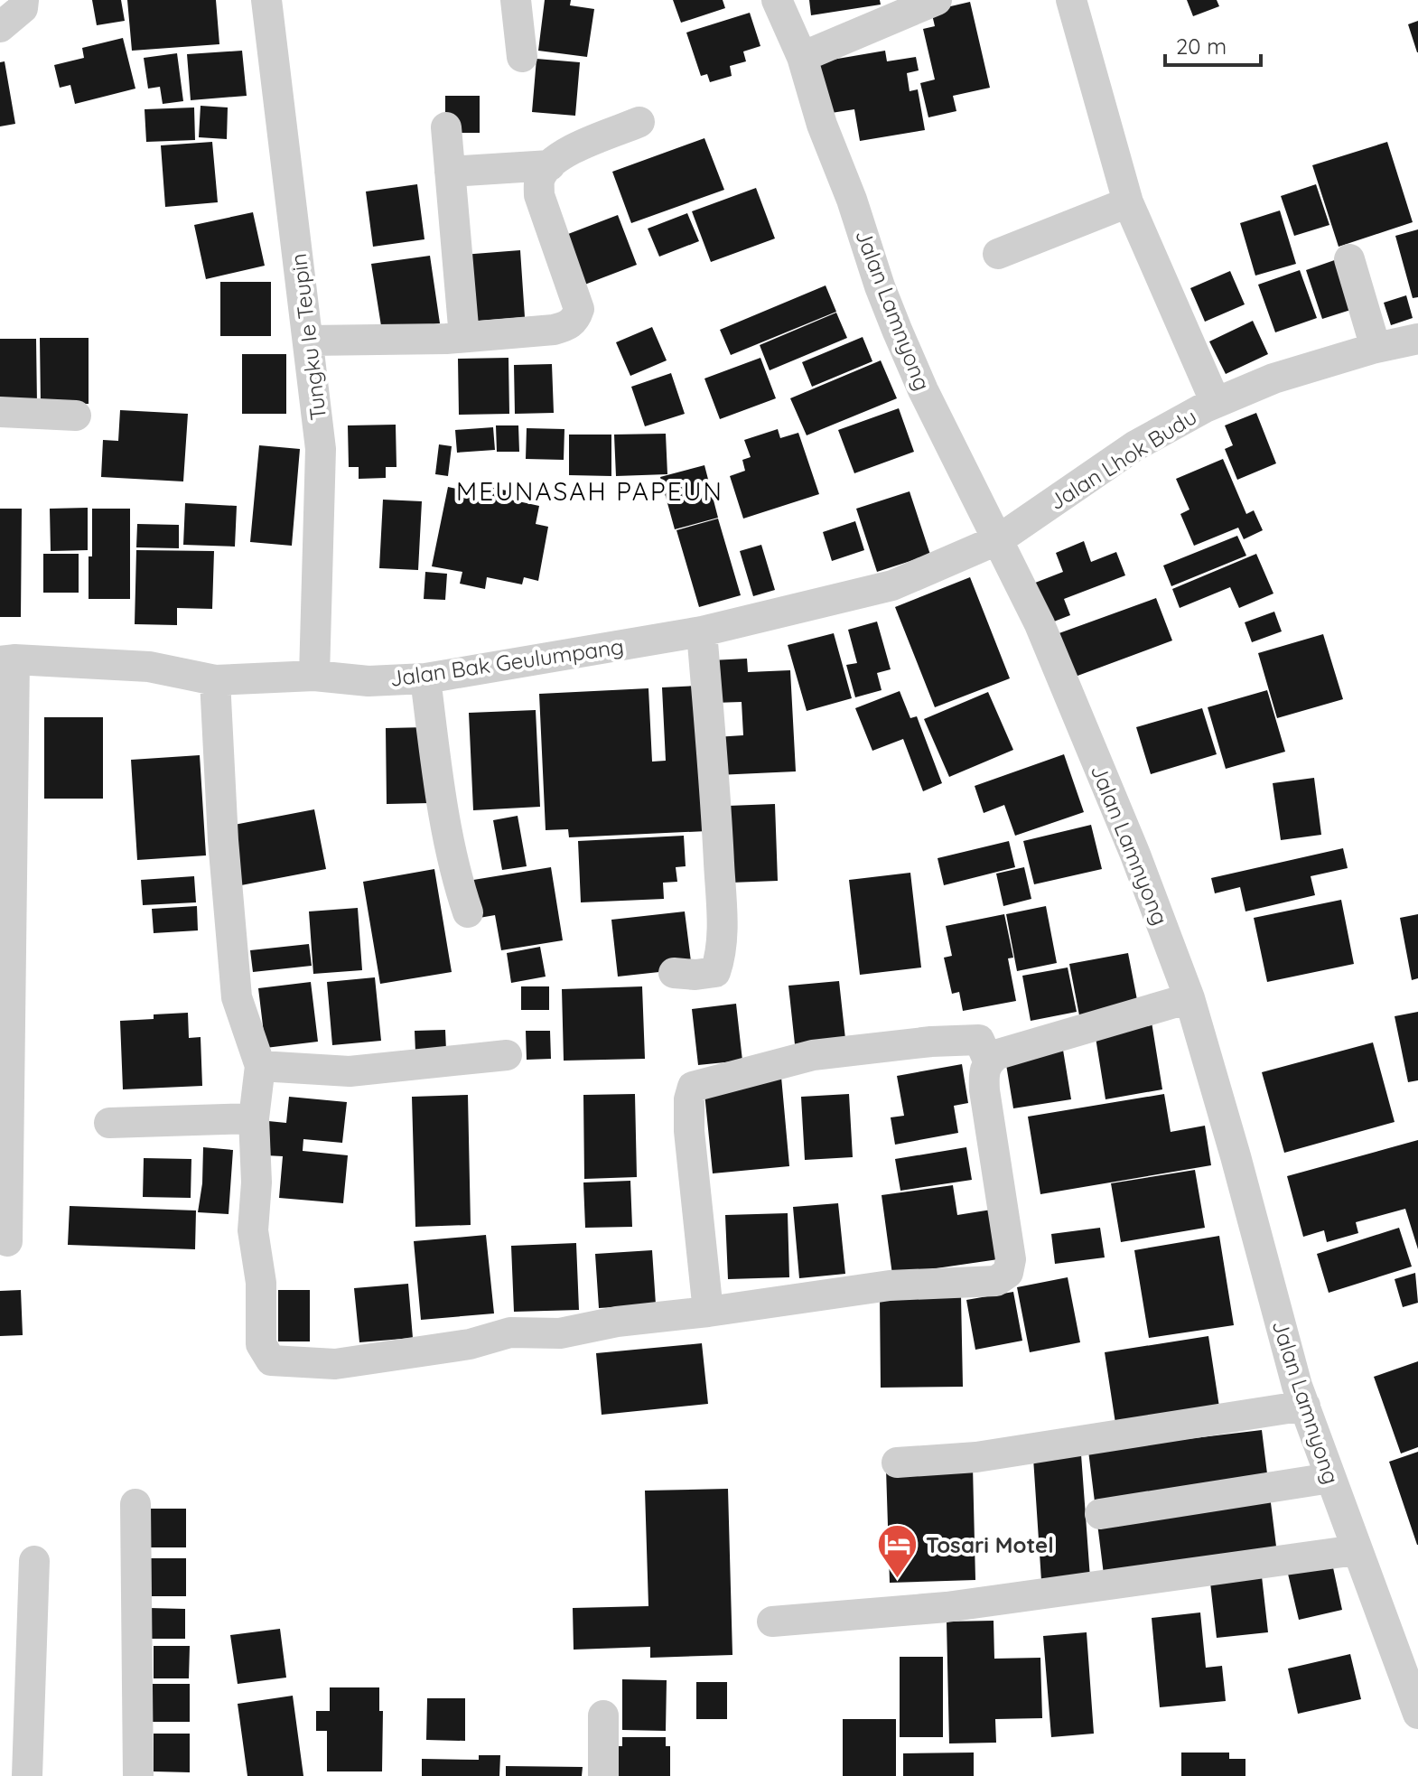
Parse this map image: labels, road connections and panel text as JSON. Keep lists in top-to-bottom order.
{
  "streets": {
    "street": [
      "Jalan Lamnyong",
      "Tungku Ie Teupin",
      "Jalan Lhok Budu",
      "Jalan Bak Geulumpang"
    ]
  },
  "crossings": [
    ["Jalan Lamnyong", "Jalan Lhok Budu"],
    ["Jalan Lamnyong", "Jalan Bak Geulumpang"],
    ["Tungku Ie Teupin", "Jalan Bak Geulumpang"],
    ["Jalan Lhok Budu", "Jalan Bak Geulumpang"]
  ],
  "districts": ["MEUNASAH PAPEUN"],
  "places": {
    "hotel": ["Tosari Motel"]
  },
  "scale_bar": "20 m"
}
